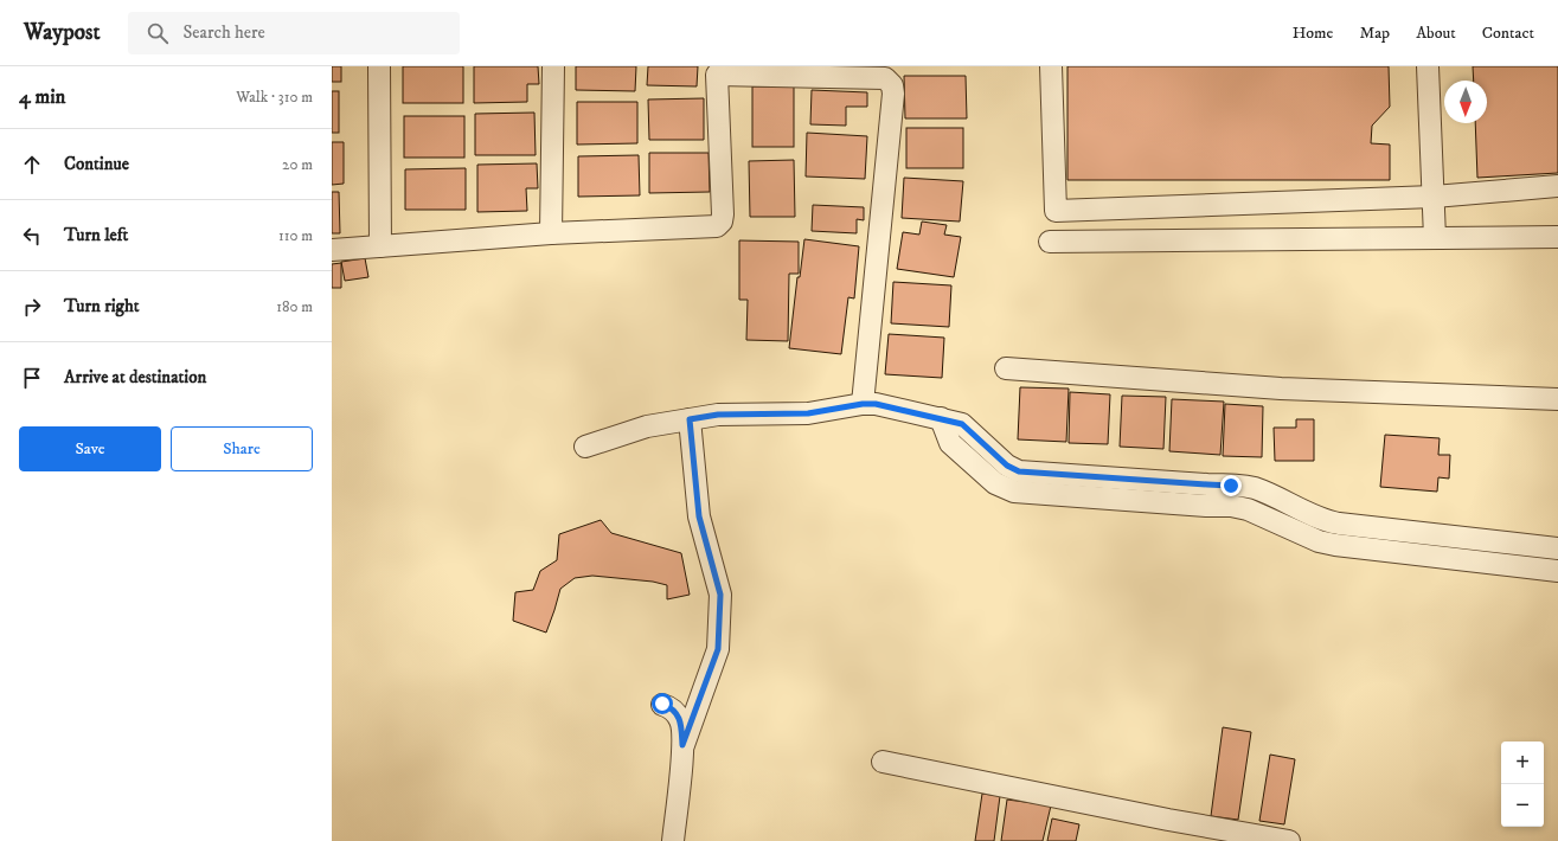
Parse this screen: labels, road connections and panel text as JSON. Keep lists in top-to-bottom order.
{
  "north": "bottom",
  "page": {
    "header": "Waypost",
    "search": "Search here",
    "nav": [
      "Home",
      "Map",
      "About",
      "Contact"
    ],
    "heading": ["4 min", "Walk · 310 m"],
    "list": [
      ["Continue", "20 m"],
      ["Turn left", "110 m"],
      ["Turn right", "180 m"],
      "Arrive at destination"
    ],
    "buttons": ["Save", "Share"],
    "map_buttons": ["+", "−"]
  }
}
